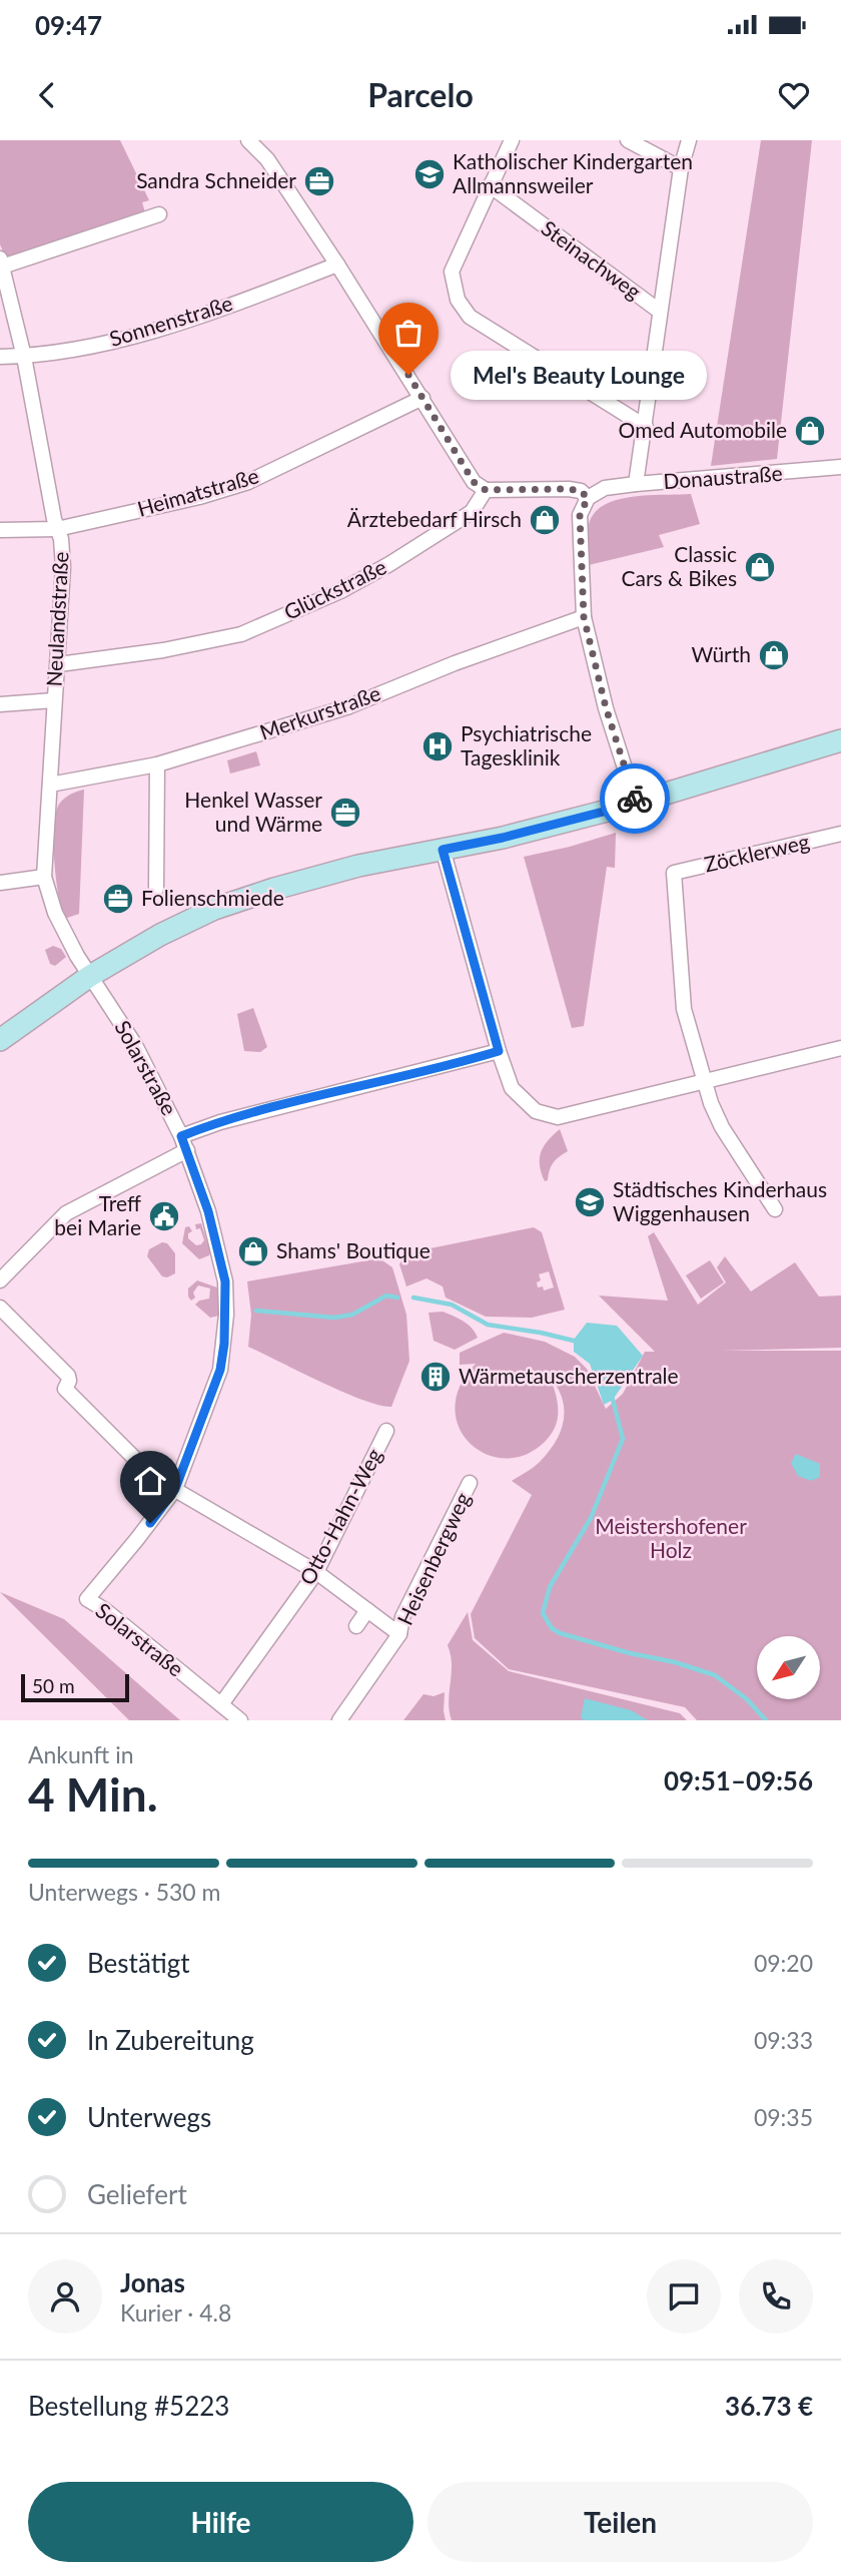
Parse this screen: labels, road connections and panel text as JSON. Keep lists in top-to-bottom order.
{
  "streets": {
    "street": [
      "Steinachweg",
      "Sonnenstraße",
      "Donaustraße",
      "Heimatstraße",
      "Glückstraße",
      "Neulandstraße",
      "Merkurstraße",
      "Zöcklerweg",
      "Solarstraße",
      "Otto-Hahn-Weg",
      "Heisenbergweg"
    ]
  },
  "crossings": [
    ["Sonnenstraße", "Neulandstraße"],
    ["Heimatstraße", "Neulandstraße"],
    ["Glückstraße", "Neulandstraße"],
    ["Neulandstraße", "Merkurstraße"],
    ["Neulandstraße", "Solarstraße"],
    ["Solarstraße", "Otto-Hahn-Weg"],
    ["Solarstraße", "Heisenbergweg"],
    ["Otto-Hahn-Weg", "Heisenbergweg"]
  ],
  "parks": ["Meistershofener Holz"],
  "places": {
    "school or university": ["Katholischer Kindergarten Allmannsweiler", "Städtisches Kinderhaus Wiggenhausen"],
    "office": ["Sandra Schneider", "Henkel Wasser und Wärme", "Folienschmiede"],
    "other": ["Mel's Beauty Lounge"],
    "shop": [
      "Omed Automobile",
      "Ärztebedarf Hirsch",
      "Classic Cars & Bikes",
      "Würth",
      "Shams' Boutique"
    ],
    "hospital": ["Psychiatrische Tagesklinik"],
    "public building": ["Treff bei Marie"],
    "building": ["Wärmetauscherzentrale"]
  },
  "scale_bar": "50 m",
  "north": "bottom left",
  "page": {
    "status": "09:47",
    "header": "Parcelo",
    "bubble": "Mel's Beauty Lounge",
    "scale": "50 m",
    "heading": ["4 Min.", "Ankunft in", "09:51–09:56"],
    "panel": [
      "Jonas",
      "Kurier · 4.8",
      "Bestellung #5223",
      "36.73 €"
    ],
    "bar": "Unterwegs · 530 m",
    "list": [
      ["Bestätigt", "09:20"],
      ["In Zubereitung", "09:33"],
      ["Unterwegs", "09:35"],
      "Geliefert"
    ],
    "buttons": ["Hilfe", "Teilen"]
  }
}
